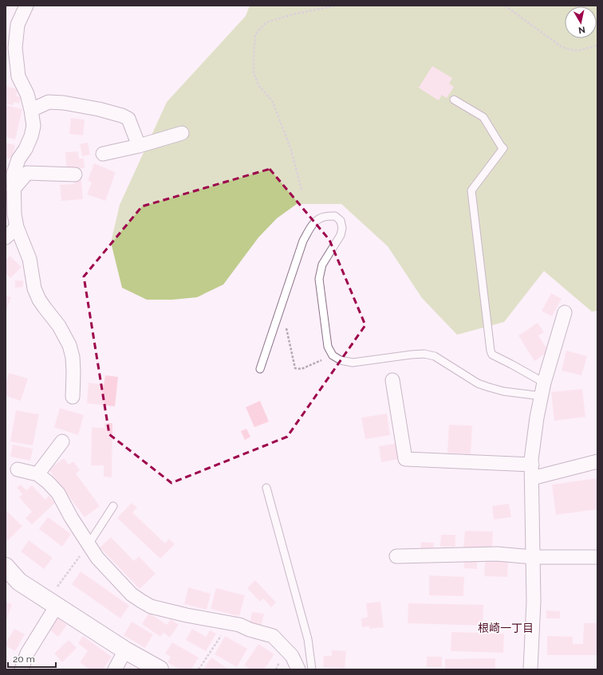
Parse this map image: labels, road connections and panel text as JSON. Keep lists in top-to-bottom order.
{
  "districts": ["根崎一丁目"],
  "scale_bar": "20 m",
  "north": "bottom"
}
